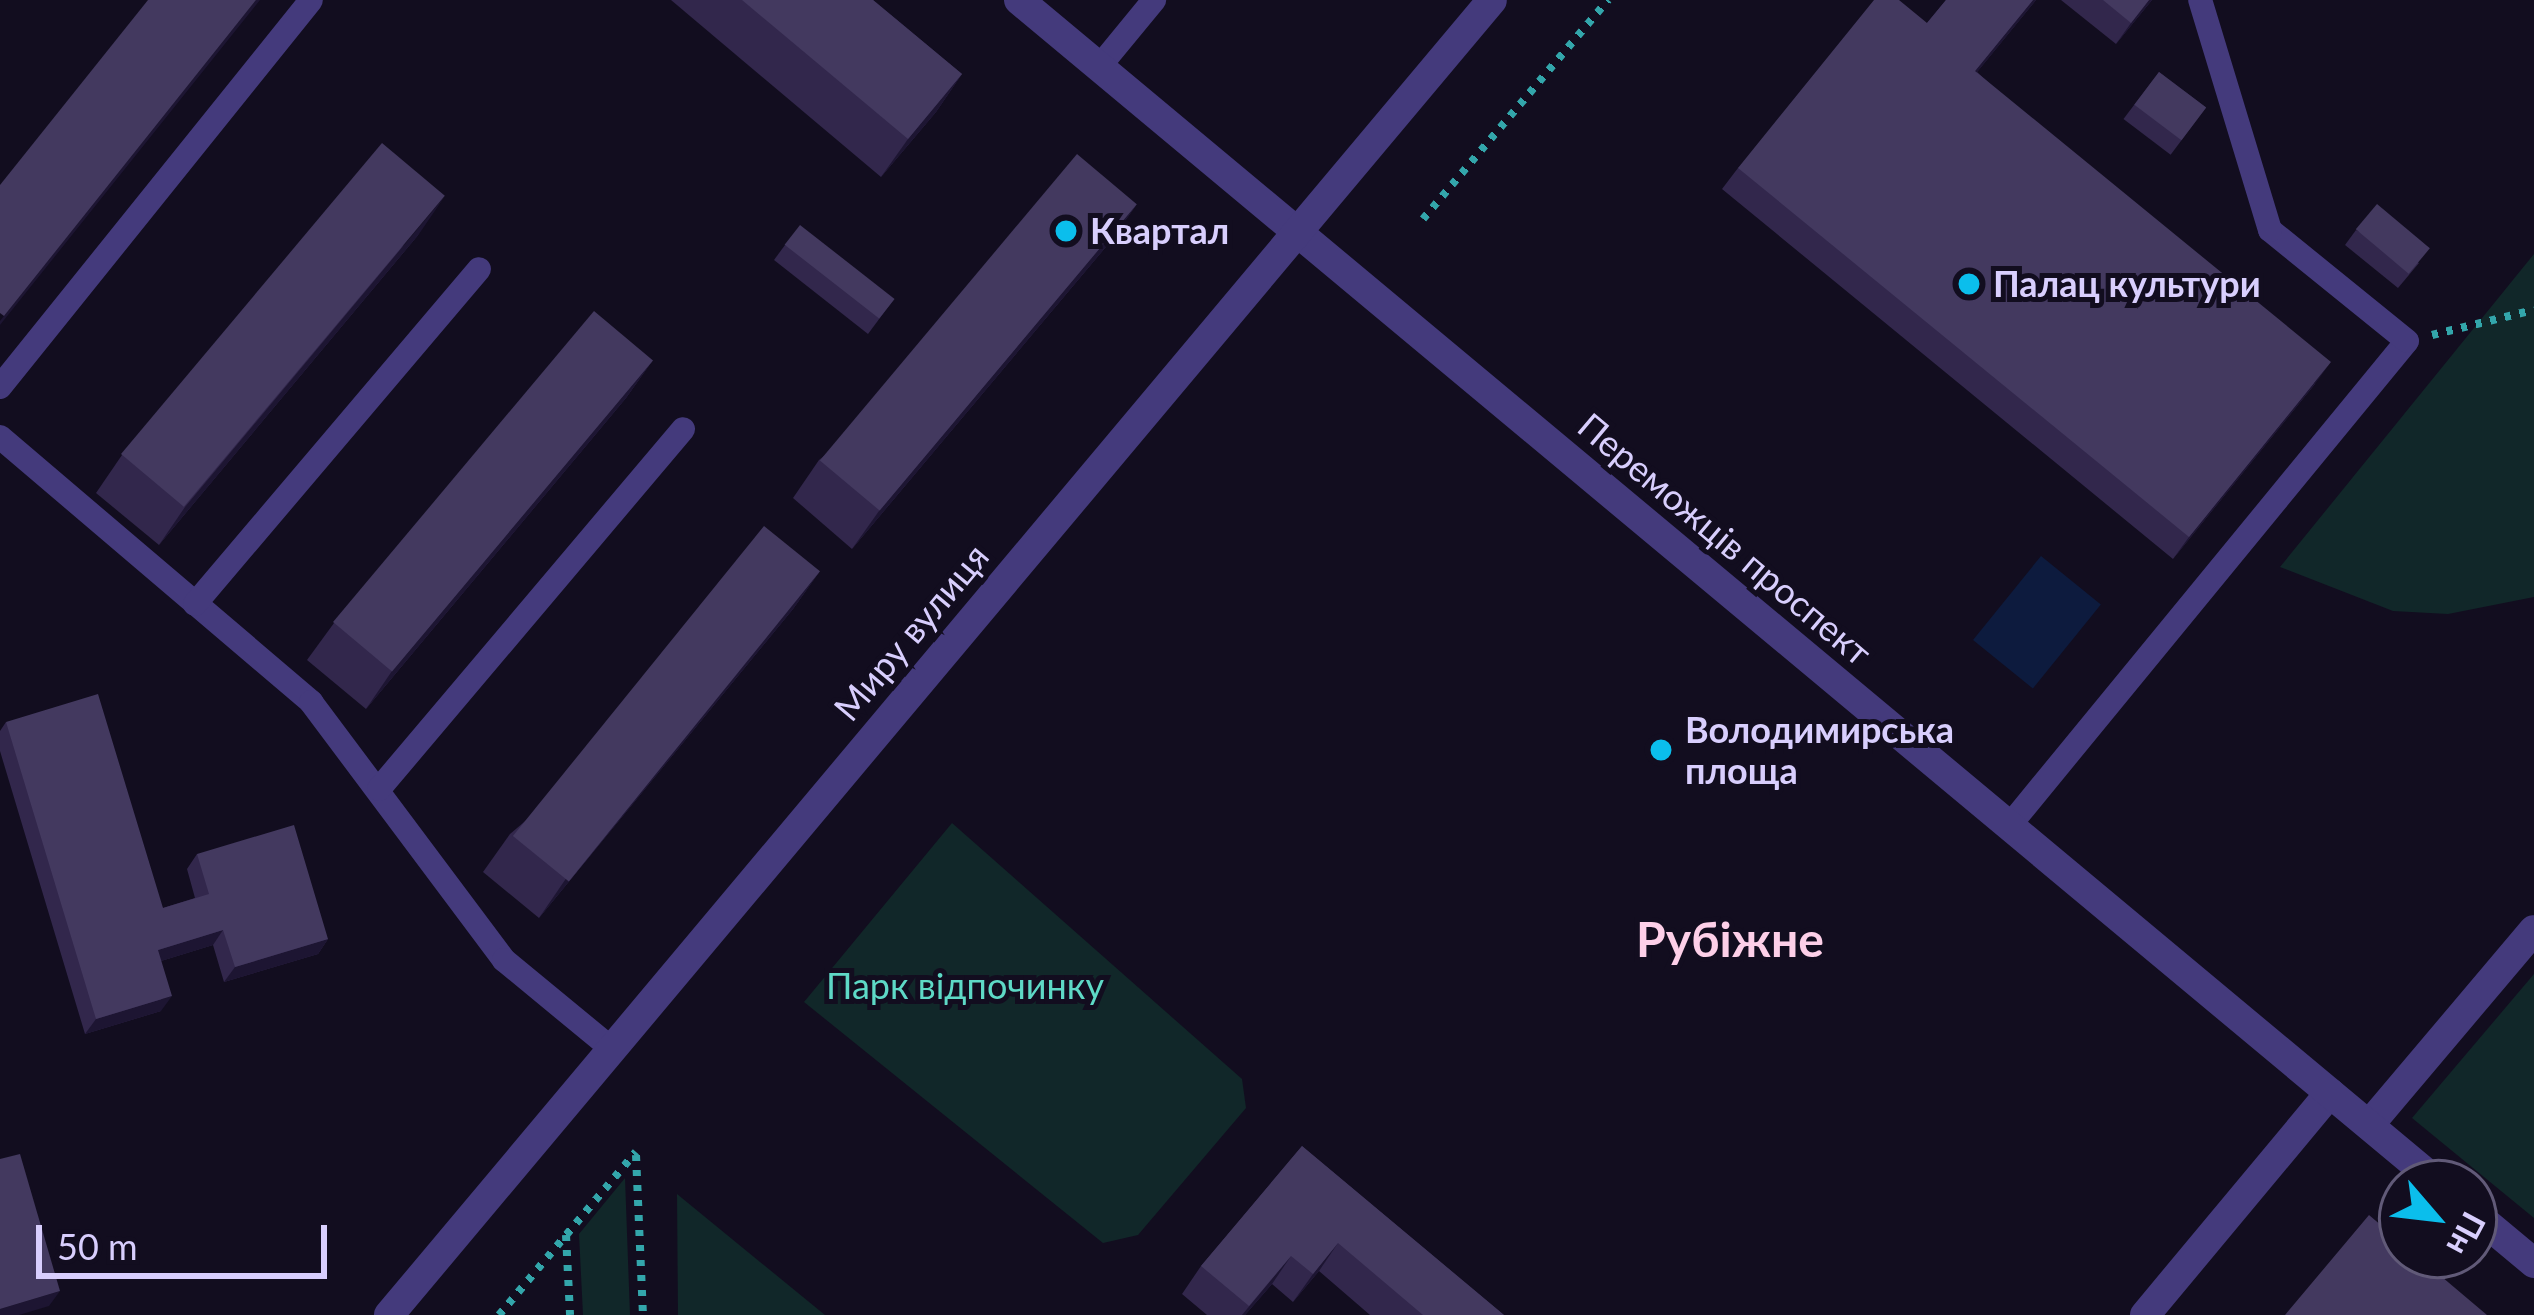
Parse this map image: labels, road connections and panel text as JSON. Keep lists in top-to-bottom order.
{
  "streets": {
    "street": ["Переможців проспект", "Миру вулиця"]
  },
  "crossings": [
    ["Переможців проспект", "Миру вулиця"]
  ],
  "districts": ["Рубіжне"],
  "parks": ["Парк відпочинку"],
  "places": ["Квартал", "Палац культури", "Володимирська площа"],
  "scale_bar": "50 m",
  "north": "bottom right"
}
